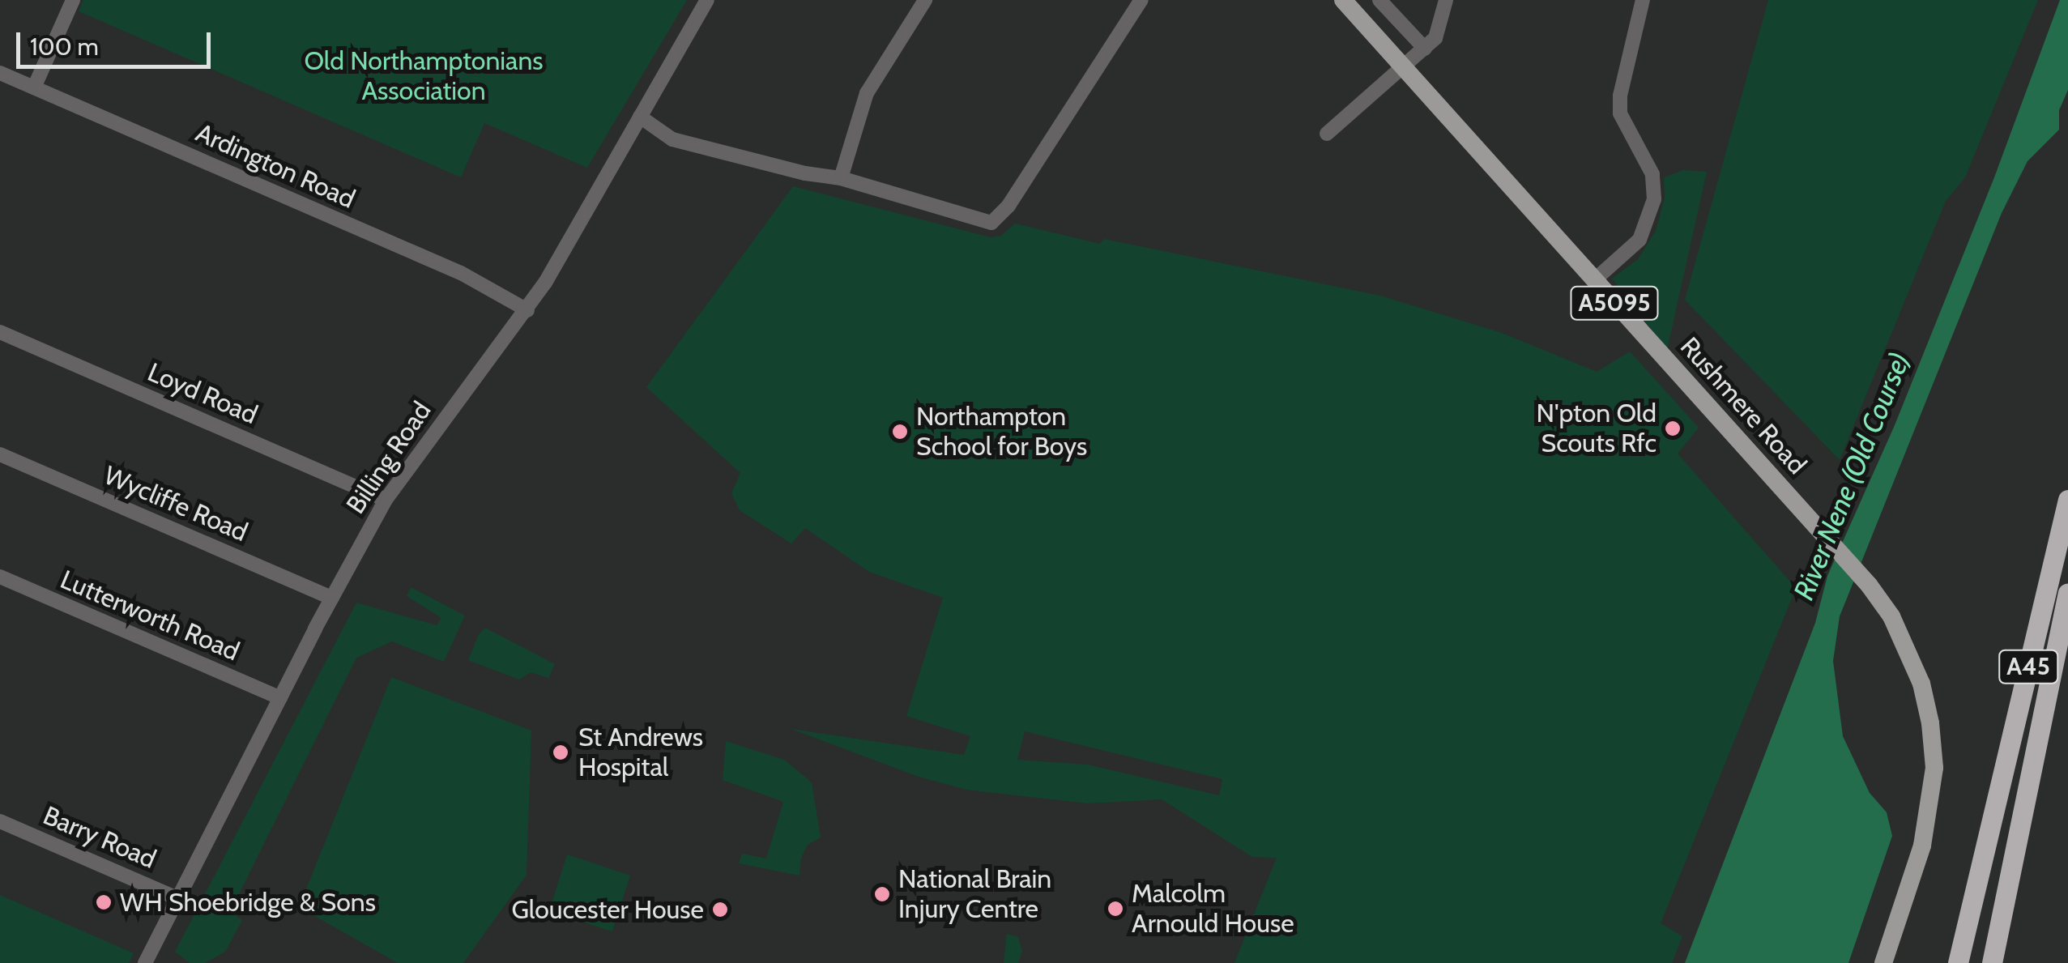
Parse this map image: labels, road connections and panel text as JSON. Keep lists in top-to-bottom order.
{
  "streets": {
    "highway": ["A45"],
    "main road": ["A5095", "Rushmere Road"],
    "street": [
      "Ardington Road",
      "Loyd Road",
      "Billing Road",
      "Wycliffe Road",
      "Lutterworth Road",
      "Barry Road"
    ]
  },
  "crossings": [
    ["Ardington Road", "Billing Road"],
    ["Loyd Road", "Billing Road"],
    ["Billing Road", "Wycliffe Road"],
    ["Billing Road", "Lutterworth Road"],
    ["Billing Road", "Barry Road"]
  ],
  "water": ["River Nene (Old Course)"],
  "parks": ["Old Northamptonians Association"],
  "places": [
    "N'pton Old Scouts Rfc",
    "Northampton School for Boys",
    "St Andrews Hospital",
    "National Brain Injury Centre",
    "WH Shoebridge & Sons",
    "Malcolm Arnould House",
    "Gloucester House"
  ],
  "scale_bar": "100 m"
}
